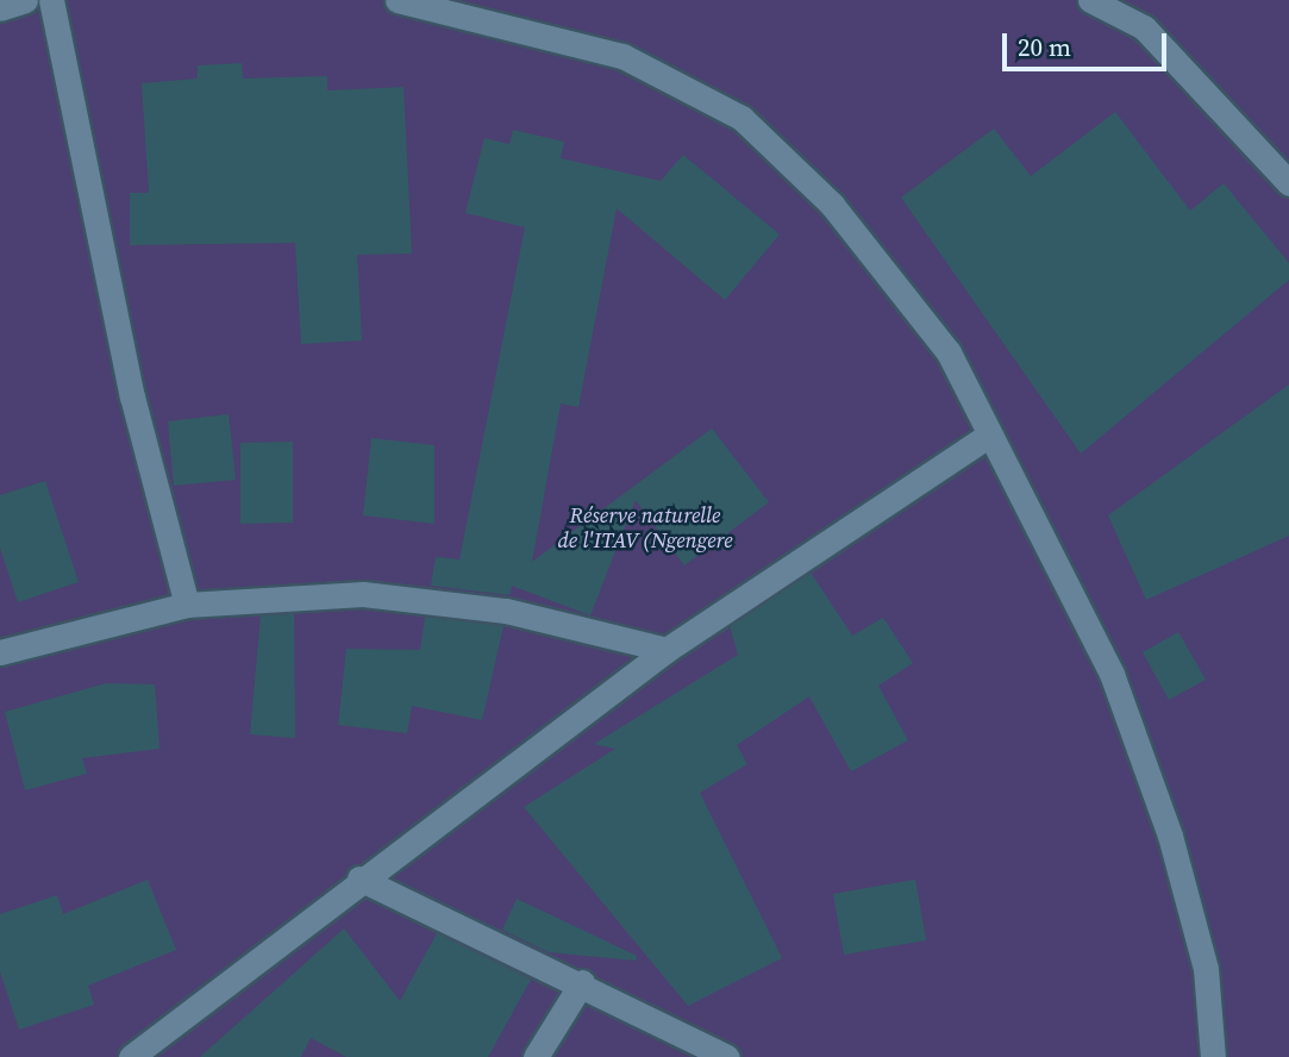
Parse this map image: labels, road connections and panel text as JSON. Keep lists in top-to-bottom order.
{
  "parks": ["Réserve naturelle de l'ITAV (Ngengere"],
  "scale_bar": "20 m"
}
